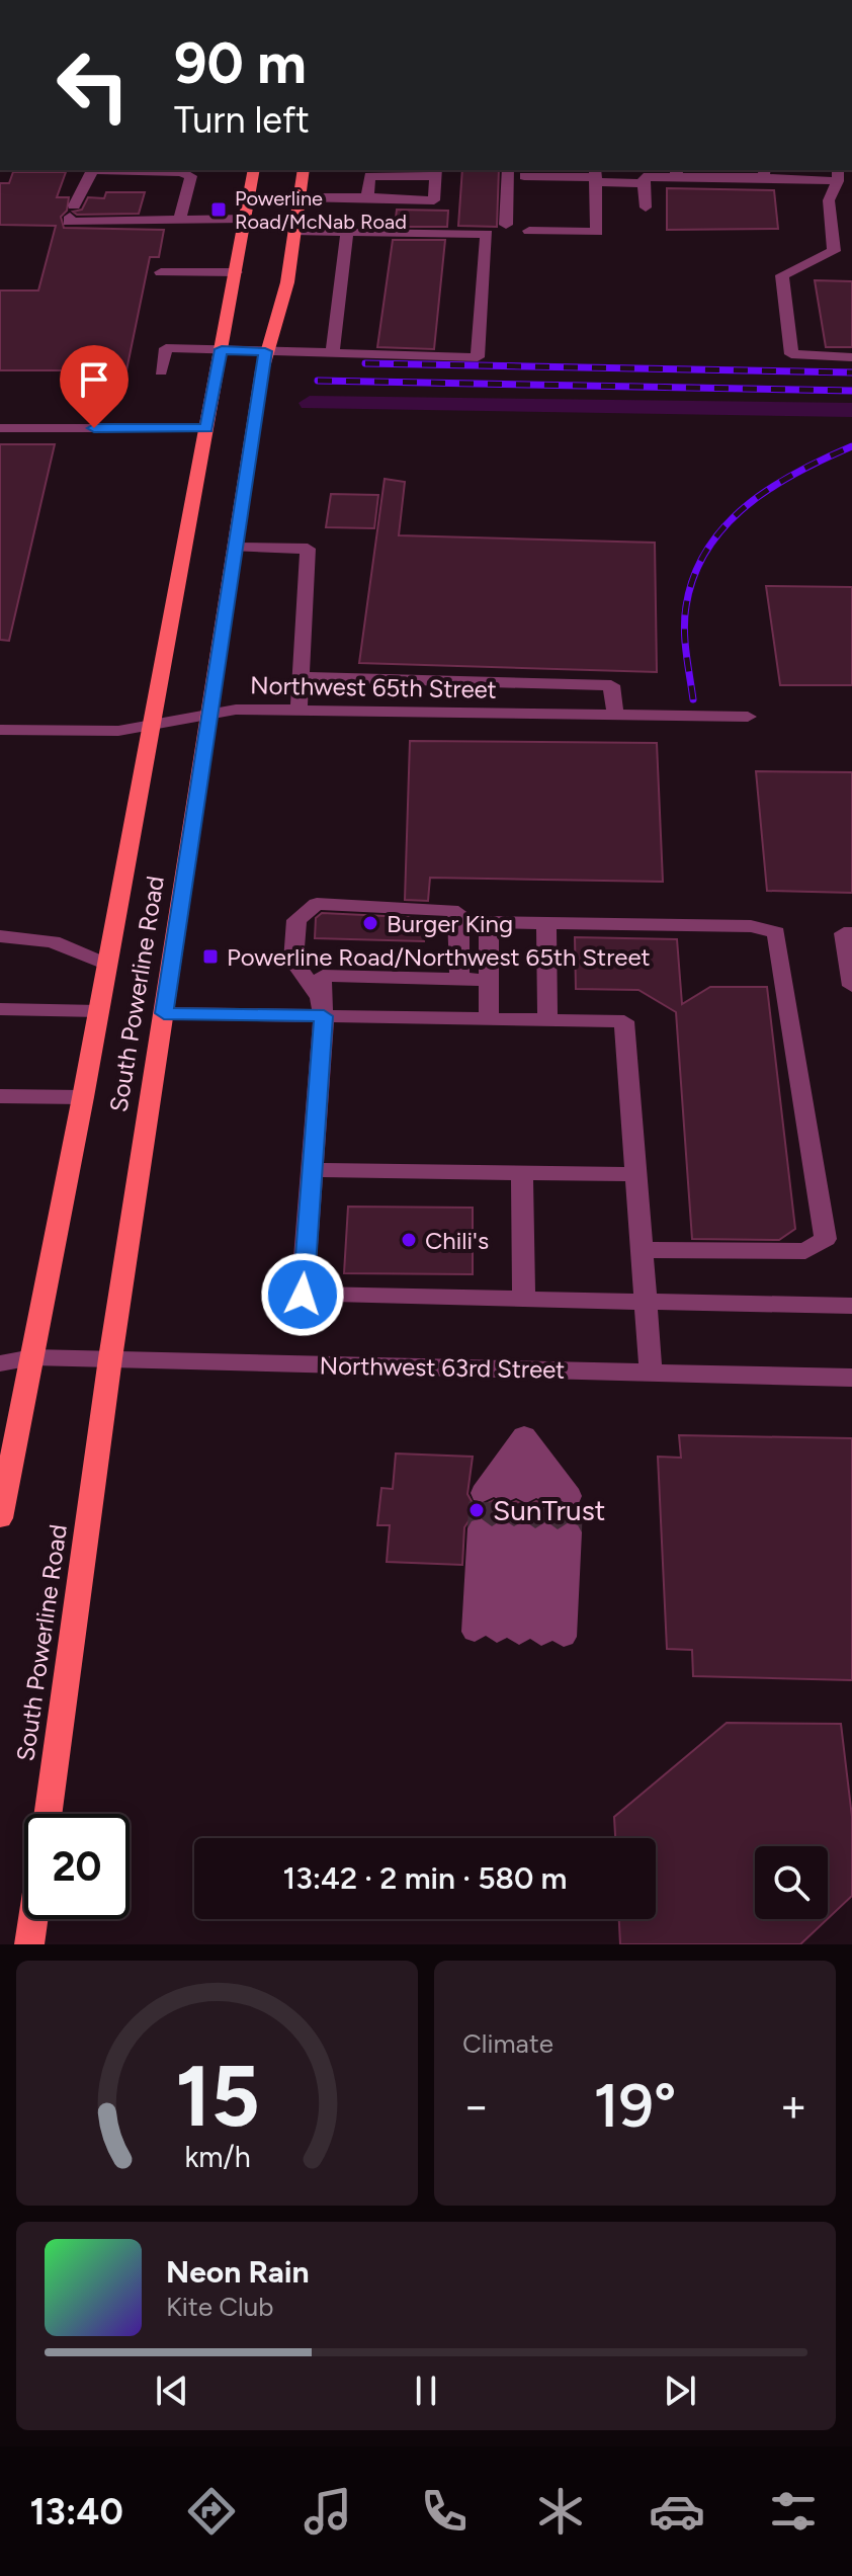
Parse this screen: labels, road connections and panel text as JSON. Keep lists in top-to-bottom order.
{
  "streets": {
    "main road": ["South Powerline Road"],
    "street": ["Northwest 65th Street", "Northwest 63rd Street"]
  },
  "crossings": [
    ["Northwest 65th Street", "South Powerline Road"],
    ["South Powerline Road", "Northwest 63rd Street"]
  ],
  "places": {
    "transit": ["Powerline Road/McNab Road", "Powerline Road/Northwest 65th Street"],
    "other": ["Burger King", "Chili's", "SunTrust"]
  },
  "page": {
    "turn": ["90 m", "Turn left"],
    "limit": "20",
    "trip": "13:42 · 2 min · 580 m",
    "tile": "Climate",
    "heat": ["−", "19°", "+"],
    "song": ["Neon Rain", "Kite Club"],
    "tabs": "13:40",
    "gauge": ["15", "km/h"]
  }
}
